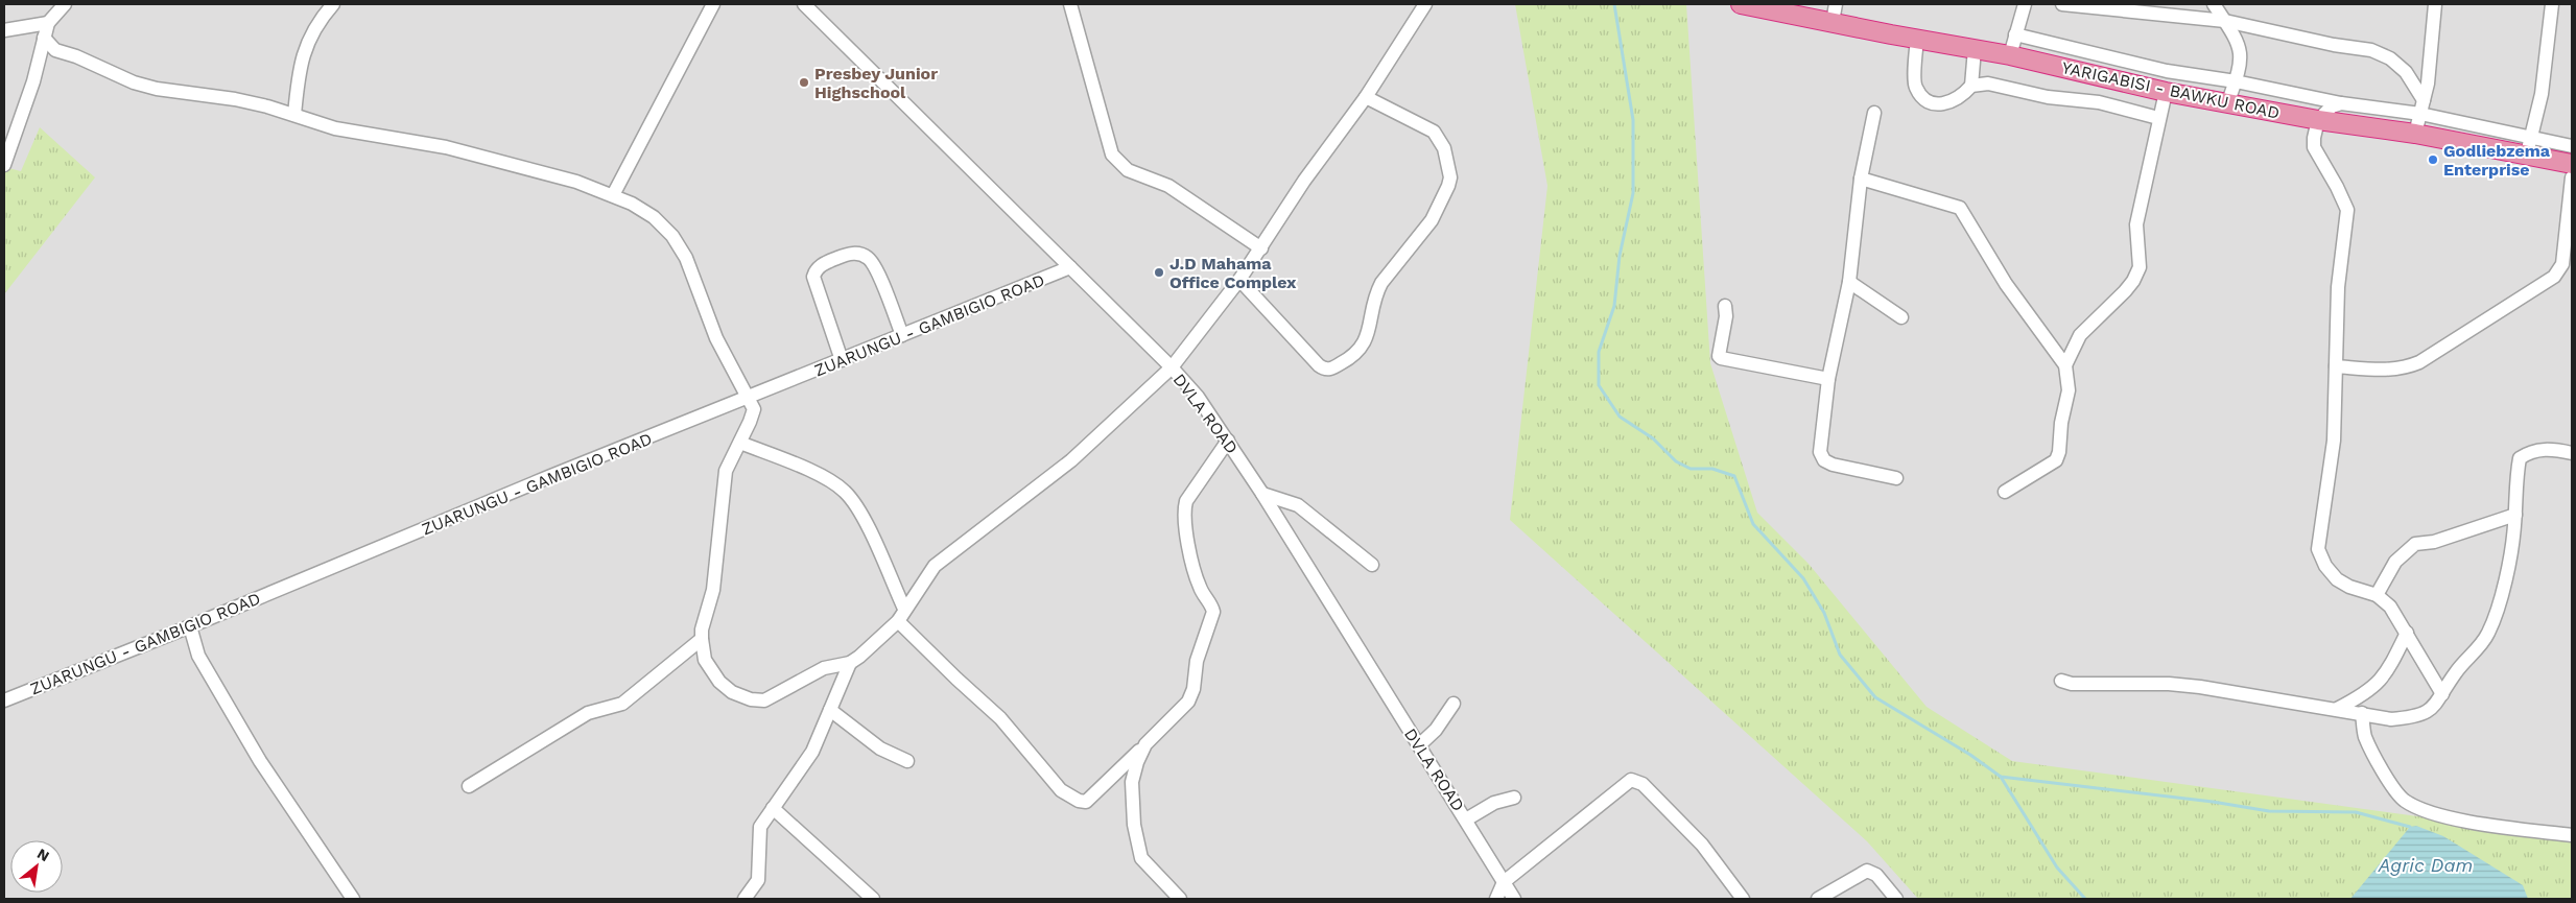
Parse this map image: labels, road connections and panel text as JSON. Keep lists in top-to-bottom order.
{
  "streets": {
    "highway": ["YARIGABISI - BAWKU ROAD"],
    "street": ["ZUARUNGU - GAMBIGIO ROAD", "DVLA ROAD"]
  },
  "crossings": [
    ["ZUARUNGU - GAMBIGIO ROAD", "DVLA ROAD"]
  ],
  "water": ["Agric Dam"],
  "places": ["Presbey Junior Highschool", "Godliebzema Enterprise", "J.D Mahama Office Complex"],
  "north": "top right"
}
